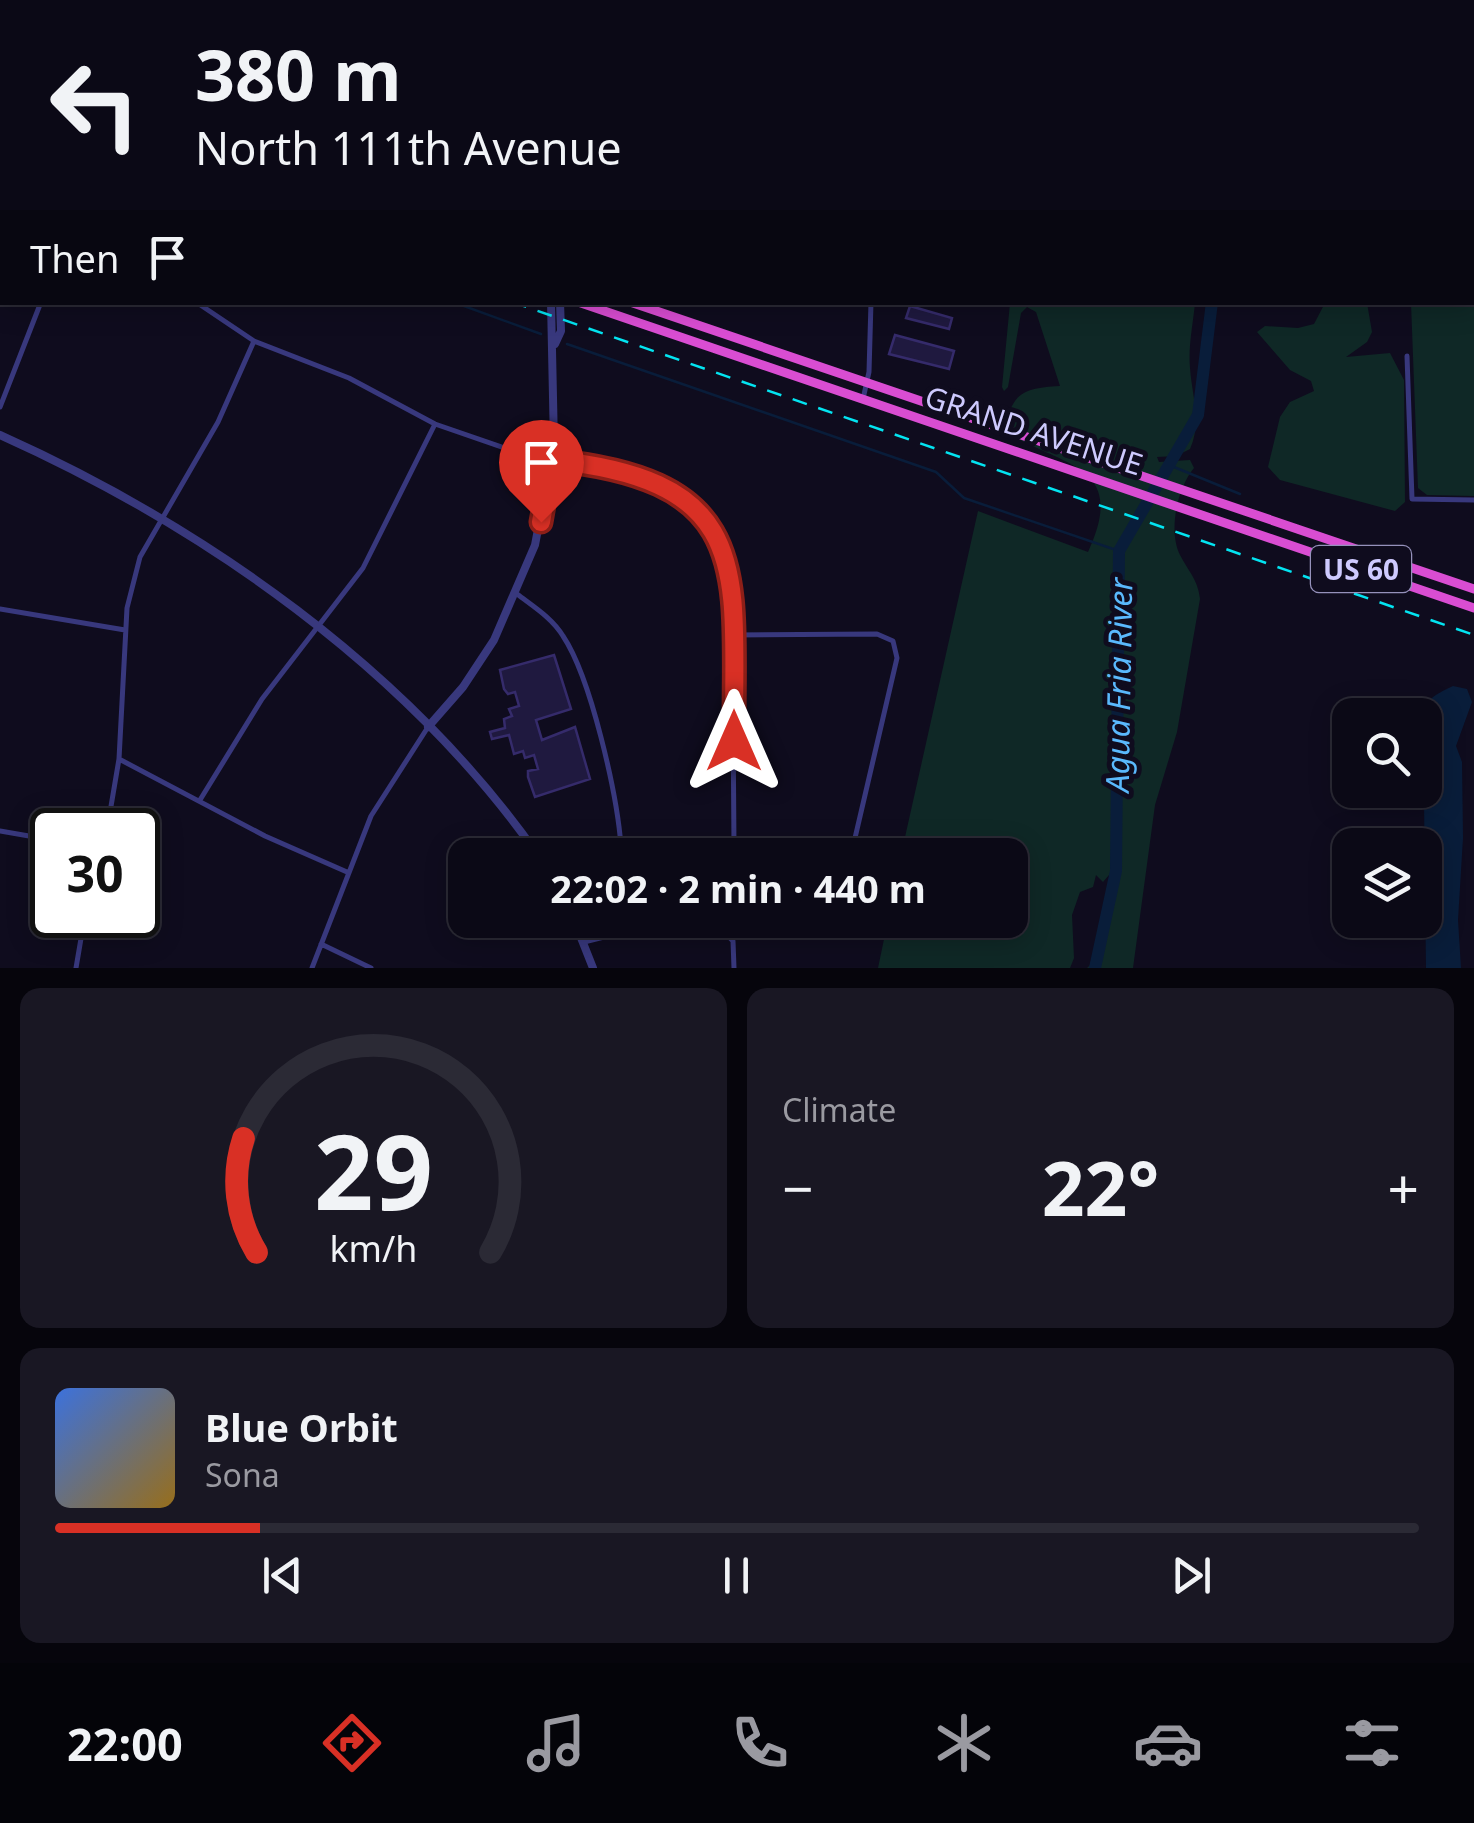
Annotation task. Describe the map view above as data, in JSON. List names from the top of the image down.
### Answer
{
  "streets": {
    "highway": ["GRAND AVENUE", "US 60"]
  },
  "water": ["Agua Fria River"],
  "page": {
    "turn": ["380 m", "North 111th Avenue"],
    "then": "Then",
    "limit": "30",
    "trip": "22:02 · 2 min · 440 m",
    "tile": "Climate",
    "heat": ["−", "22°", "+"],
    "song": ["Blue Orbit", "Sona"],
    "tabs": "22:00",
    "gauge": ["29", "km/h"]
  }
}
